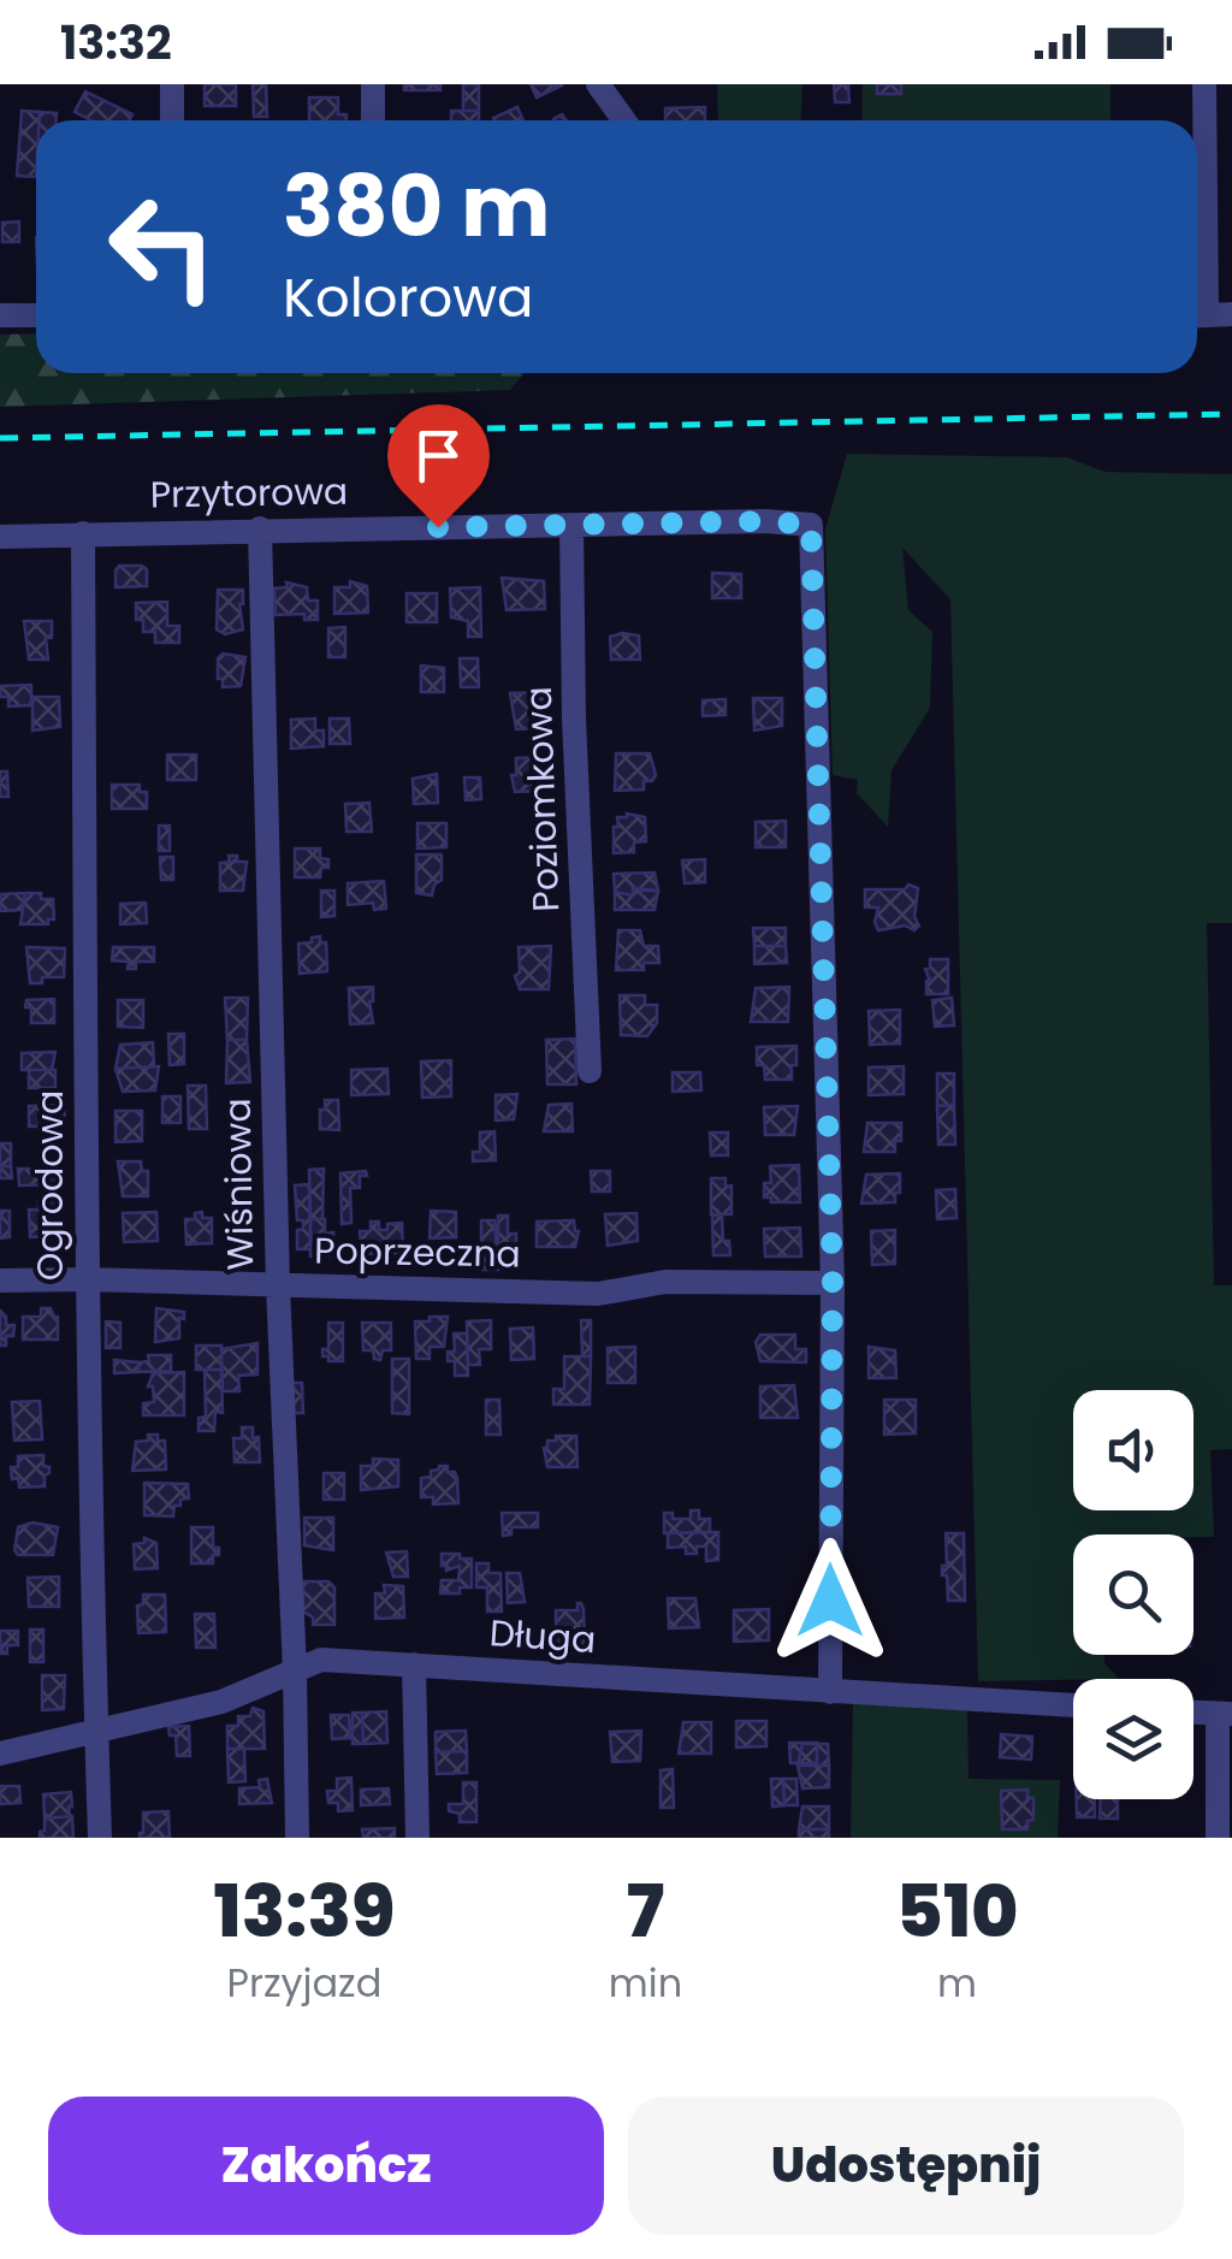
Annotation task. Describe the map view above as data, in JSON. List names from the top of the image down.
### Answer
{
  "streets": {
    "street": [
      "Przytorowa",
      "Poziomkowa",
      "Wiśniowa",
      "Ogrodowa",
      "Poprzeczna",
      "Długa"
    ]
  },
  "crossings": [
    ["Przytorowa", "Poziomkowa"],
    ["Przytorowa", "Wiśniowa"],
    ["Przytorowa", "Ogrodowa"],
    ["Przytorowa", "Poprzeczna"],
    ["Wiśniowa", "Poprzeczna"],
    ["Wiśniowa", "Długa"],
    ["Ogrodowa", "Poprzeczna"],
    ["Ogrodowa", "Długa"]
  ],
  "page": {
    "status": "13:32",
    "turn": ["380 m", "Kolorowa"],
    "eta": [
      "13:39",
      "Przyjazd",
      "7",
      "min",
      "510",
      "m"
    ],
    "buttons": ["Zakończ", "Udostępnij"]
  }
}
